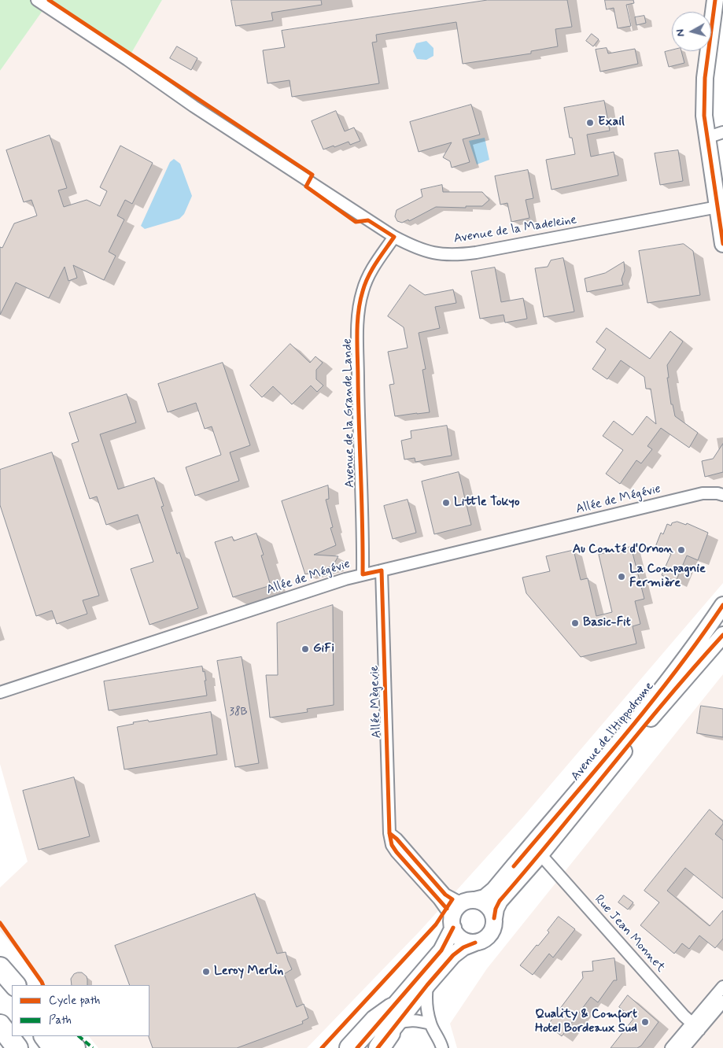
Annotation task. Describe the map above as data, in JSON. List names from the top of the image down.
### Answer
{
  "streets": {
    "main road": ["Avenue de l'Hippodrome"],
    "street": [
      "Avenue de la Madeleine",
      "Avenue de la Grande Lande",
      "Allée de Mégévie",
      "Allée Mègevie",
      "Rue Jean Monnet"
    ]
  },
  "crossings": [
    ["Avenue de la Madeleine", "Avenue de la Grande Lande"],
    ["Avenue de la Grande Lande", "Allée de Mégévie"],
    ["Allée de Mégévie", "Allée Mègevie"],
    ["Allée Mègevie", "Avenue de l'Hippodrome"],
    ["Avenue de l'Hippodrome", "Rue Jean Monnet"]
  ],
  "places": [
    "Exail",
    "Little Tokyo",
    "Au Comté d'Ornon",
    "La Compagnie Fermière",
    "Basic-Fit",
    "GiFi",
    "Leroy Merlin",
    "Quality & Comfort Hotel Bordeaux Sud"
  ],
  "house_numbers": ["38B"],
  "legend": ["Cycle path", "Path"],
  "north": "left"
}
